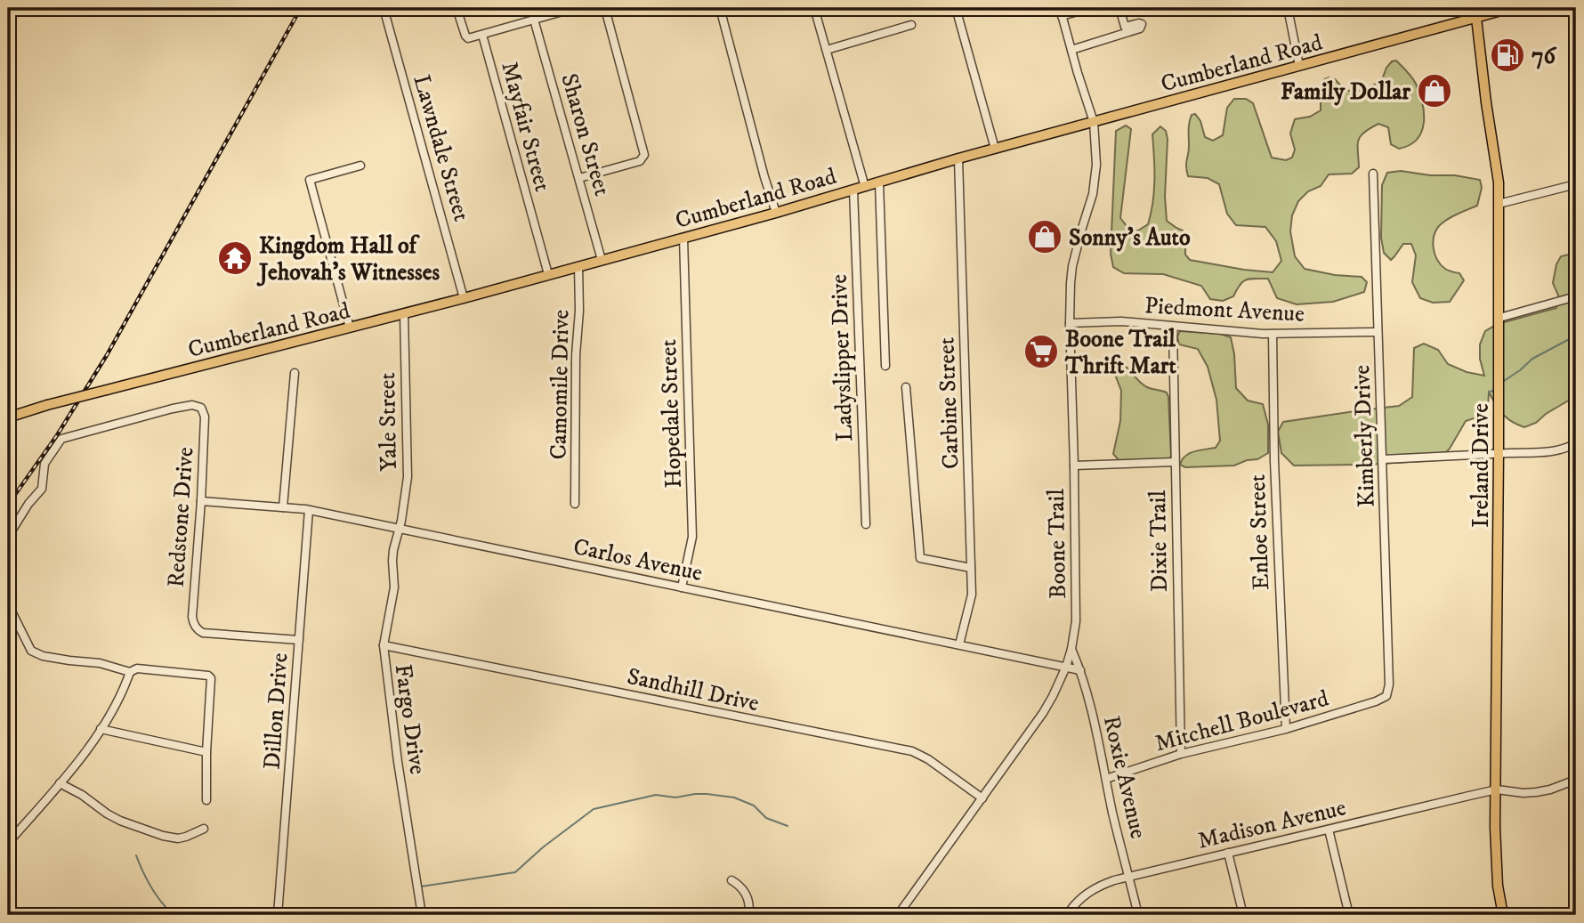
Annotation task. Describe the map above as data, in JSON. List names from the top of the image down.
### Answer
{
  "streets": {
    "main road": ["Cumberland Road", "Ireland Drive"],
    "street": [
      "Mayfair Street",
      "Sharon Street",
      "Lawndale Street",
      "Piedmont Avenue",
      "Ladyslipper Drive",
      "Camomile Drive",
      "Carbine Street",
      "Hopedale Street",
      "Yale Street",
      "Kimberly Drive",
      "Redstone Drive",
      "Enloe Street",
      "Dixie Trail",
      "Boone Trail",
      "Carlos Avenue",
      "Sandhill Drive",
      "Dillon Drive",
      "Fargo Drive",
      "Mitchell Boulevard",
      "Roxie Avenue",
      "Madison Avenue"
    ]
  },
  "crossings": [
    ["Cumberland Road", "Mayfair Street"],
    ["Cumberland Road", "Sharon Street"],
    ["Cumberland Road", "Lawndale Street"],
    ["Cumberland Road", "Ladyslipper Drive"],
    ["Cumberland Road", "Camomile Drive"],
    ["Cumberland Road", "Carbine Street"],
    ["Cumberland Road", "Hopedale Street"],
    ["Cumberland Road", "Yale Street"],
    ["Cumberland Road", "Ireland Drive"],
    ["Cumberland Road", "Boone Trail"],
    ["Piedmont Avenue", "Kimberly Drive"],
    ["Piedmont Avenue", "Enloe Street"],
    ["Piedmont Avenue", "Dixie Trail"],
    ["Piedmont Avenue", "Boone Trail"],
    ["Carbine Street", "Carlos Avenue"],
    ["Hopedale Street", "Carlos Avenue"],
    ["Yale Street", "Carlos Avenue"],
    ["Yale Street", "Fargo Drive"],
    ["Kimberly Drive", "Mitchell Boulevard"],
    ["Ireland Drive", "Madison Avenue"],
    ["Redstone Drive", "Carlos Avenue"],
    ["Redstone Drive", "Dillon Drive"],
    ["Enloe Street", "Mitchell Boulevard"],
    ["Dixie Trail", "Mitchell Boulevard"],
    ["Boone Trail", "Carlos Avenue"],
    ["Boone Trail", "Sandhill Drive"],
    ["Boone Trail", "Roxie Avenue"],
    ["Carlos Avenue", "Dillon Drive"],
    ["Carlos Avenue", "Fargo Drive"],
    ["Carlos Avenue", "Roxie Avenue"],
    ["Sandhill Drive", "Fargo Drive"],
    ["Mitchell Boulevard", "Roxie Avenue"],
    ["Roxie Avenue", "Madison Avenue"]
  ],
  "places": {
    "fuel station": ["76"],
    "shop": ["Family Dollar", "Sonny's Auto"],
    "temple": ["Kingdom Hall of Jehovah’s Witnesses"],
    "supermarket": ["Boone Trail Thrift Mart"]
  }
}
